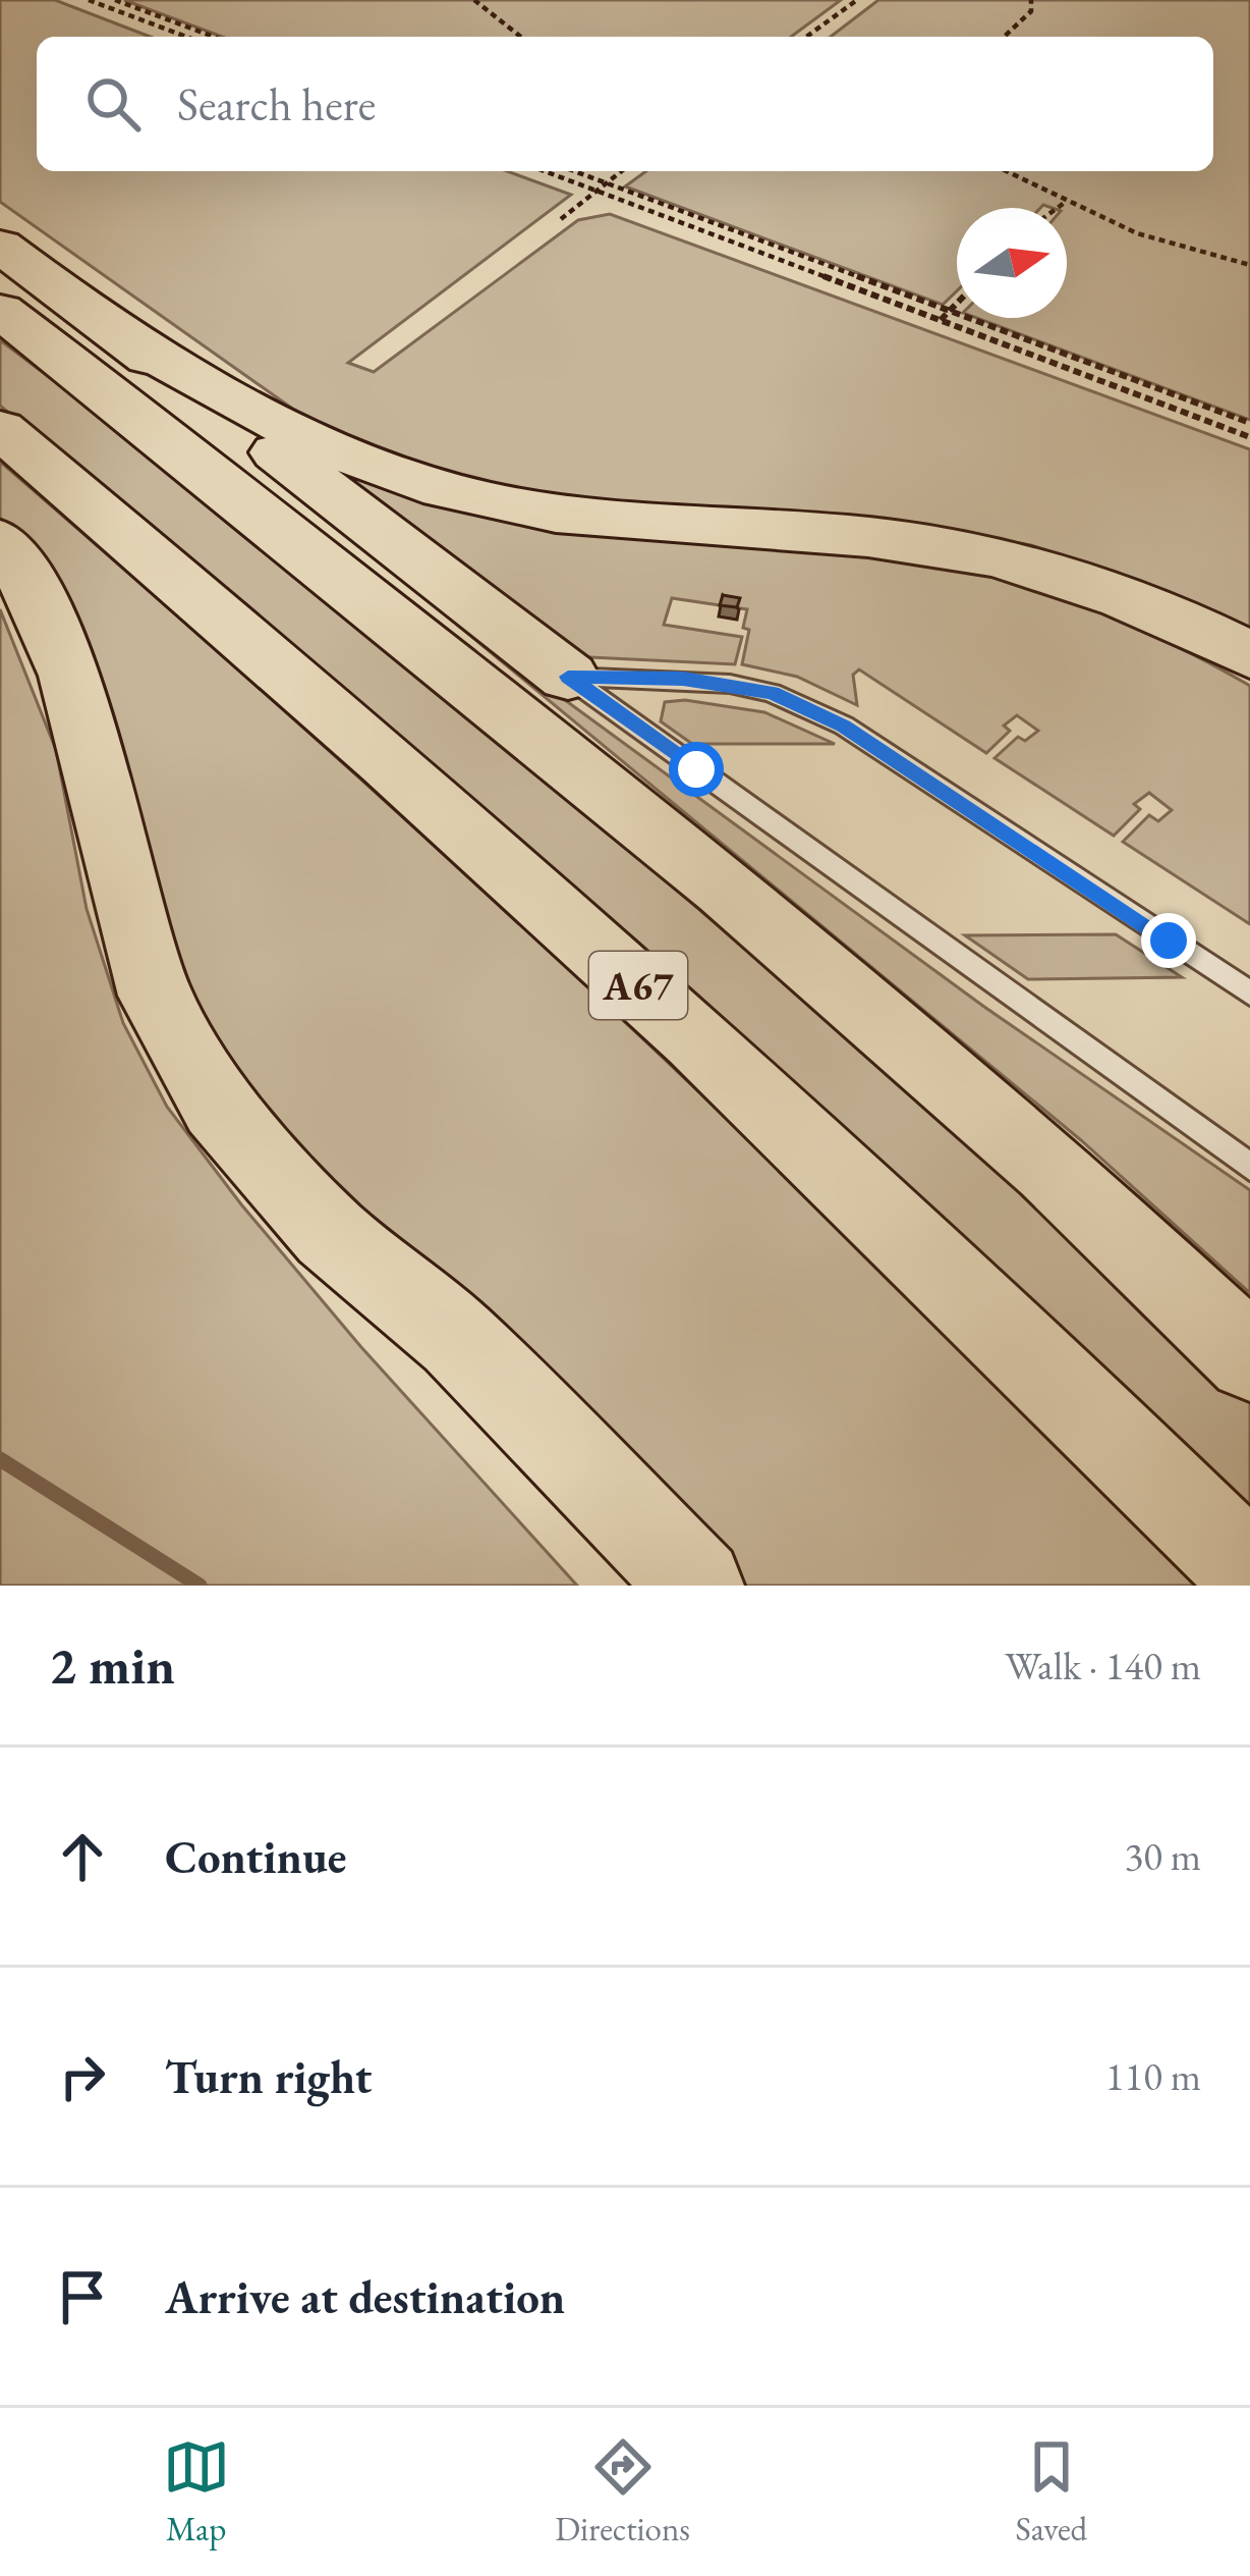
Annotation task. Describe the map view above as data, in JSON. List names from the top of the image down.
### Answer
{
  "streets": {
    "highway": ["A67"]
  },
  "north": "right",
  "page": {
    "search": "Search here",
    "heading": ["2 min", "Walk · 140 m"],
    "list": [
      ["Continue", "30 m"],
      ["Turn right", "110 m"],
      "Arrive at destination"
    ],
    "nav": ["Map", "Directions", "Saved"]
  }
}
